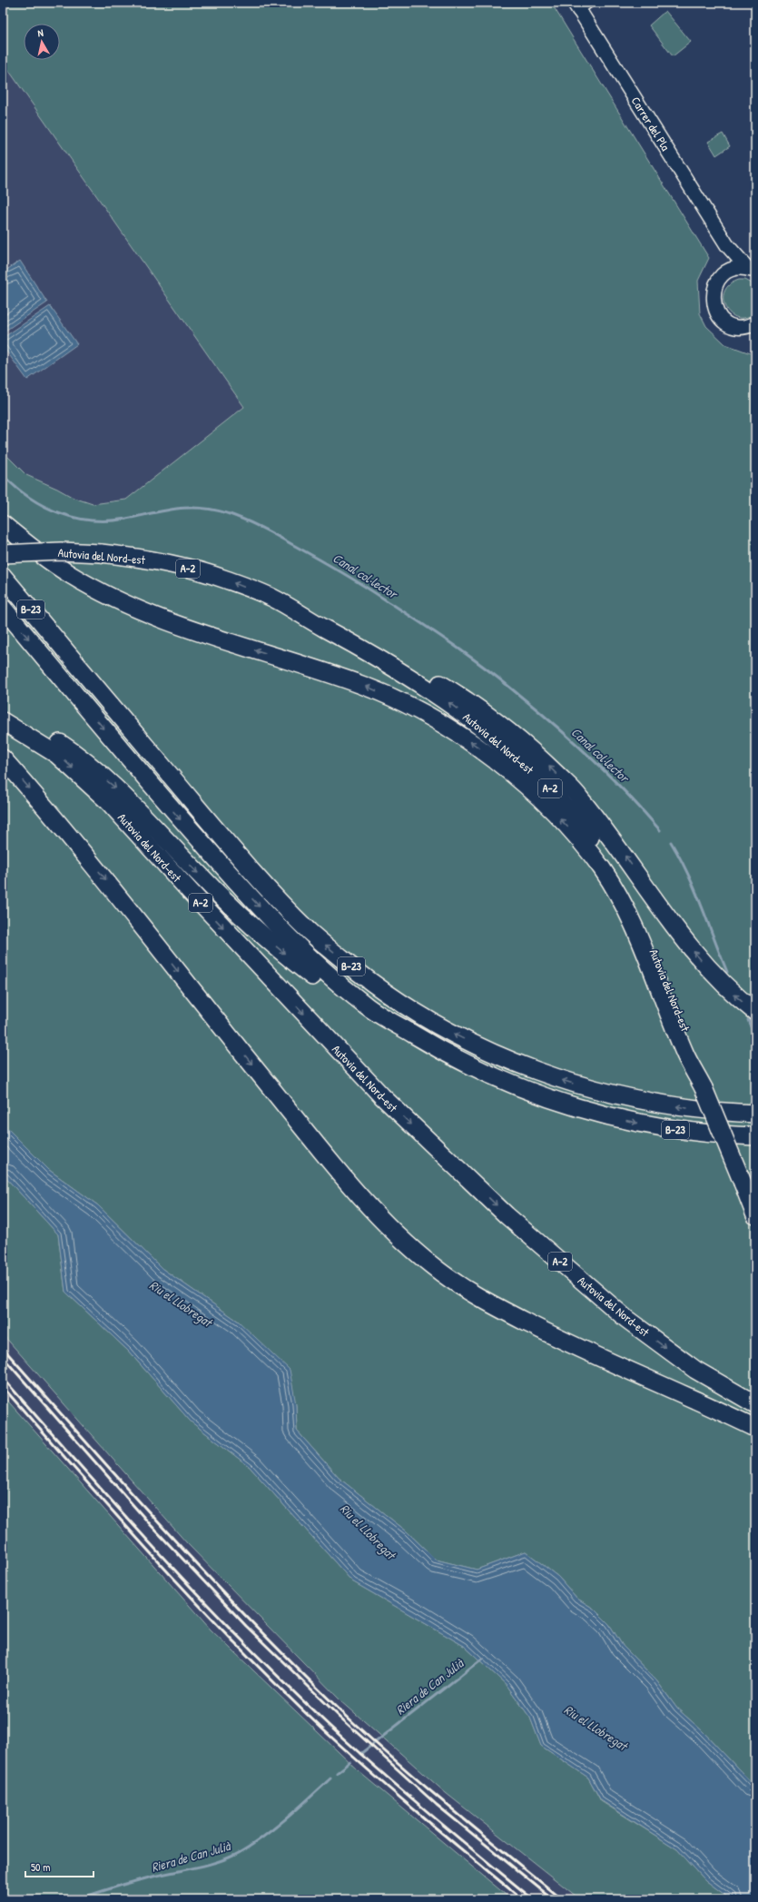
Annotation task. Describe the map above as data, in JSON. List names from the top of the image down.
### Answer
{
  "streets": {
    "highway": ["Autovia del Nord-est", "A-2", "B-23"],
    "main road": ["Carrer del Pla"]
  },
  "crossings": [
    ["Autovia del Nord-est", "A-2"]
  ],
  "water": ["Canal col·lector", "Riu el Llobregat", "Riera de Can Julià"],
  "scale_bar": "50 m",
  "north": "top"
}
